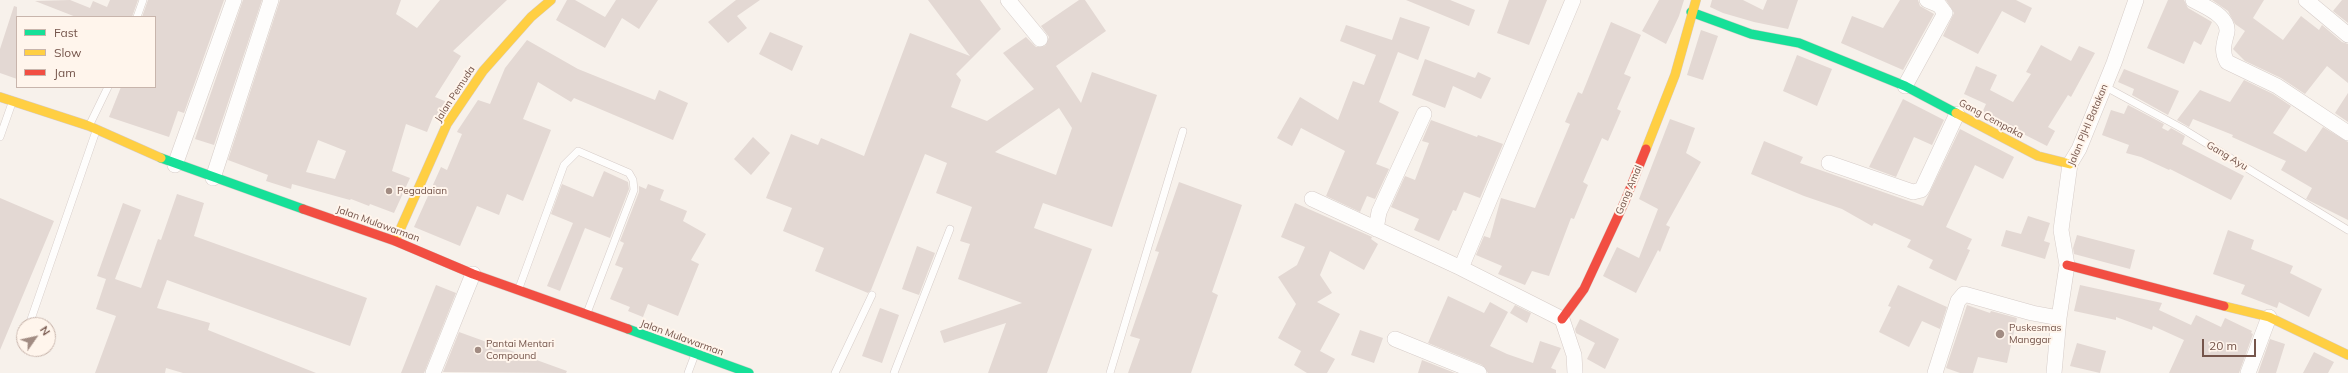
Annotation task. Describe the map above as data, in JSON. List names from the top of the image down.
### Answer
{
  "streets": {
    "main road": [
      "Jalan Pemuda",
      "Gang Cempaka",
      "Gang Amal",
      "Jalan Mulawarman"
    ],
    "street": ["Jalan PJHI Batakan"],
    "lane": ["Gang Ayu"]
  },
  "crossings": [
    ["Jalan Pemuda", "Jalan Mulawarman"],
    ["Gang Cempaka", "Jalan PJHI Batakan"],
    ["Gang Cempaka", "Gang Amal"],
    ["Jalan PJHI Batakan", "Gang Ayu"]
  ],
  "places": ["Pegadaian", "Puskesmas Manggar", "Pantai Mentari Compound"],
  "legend": ["Fast", "Slow", "Jam"],
  "scale_bar": "20 m",
  "north": "top right"
}
